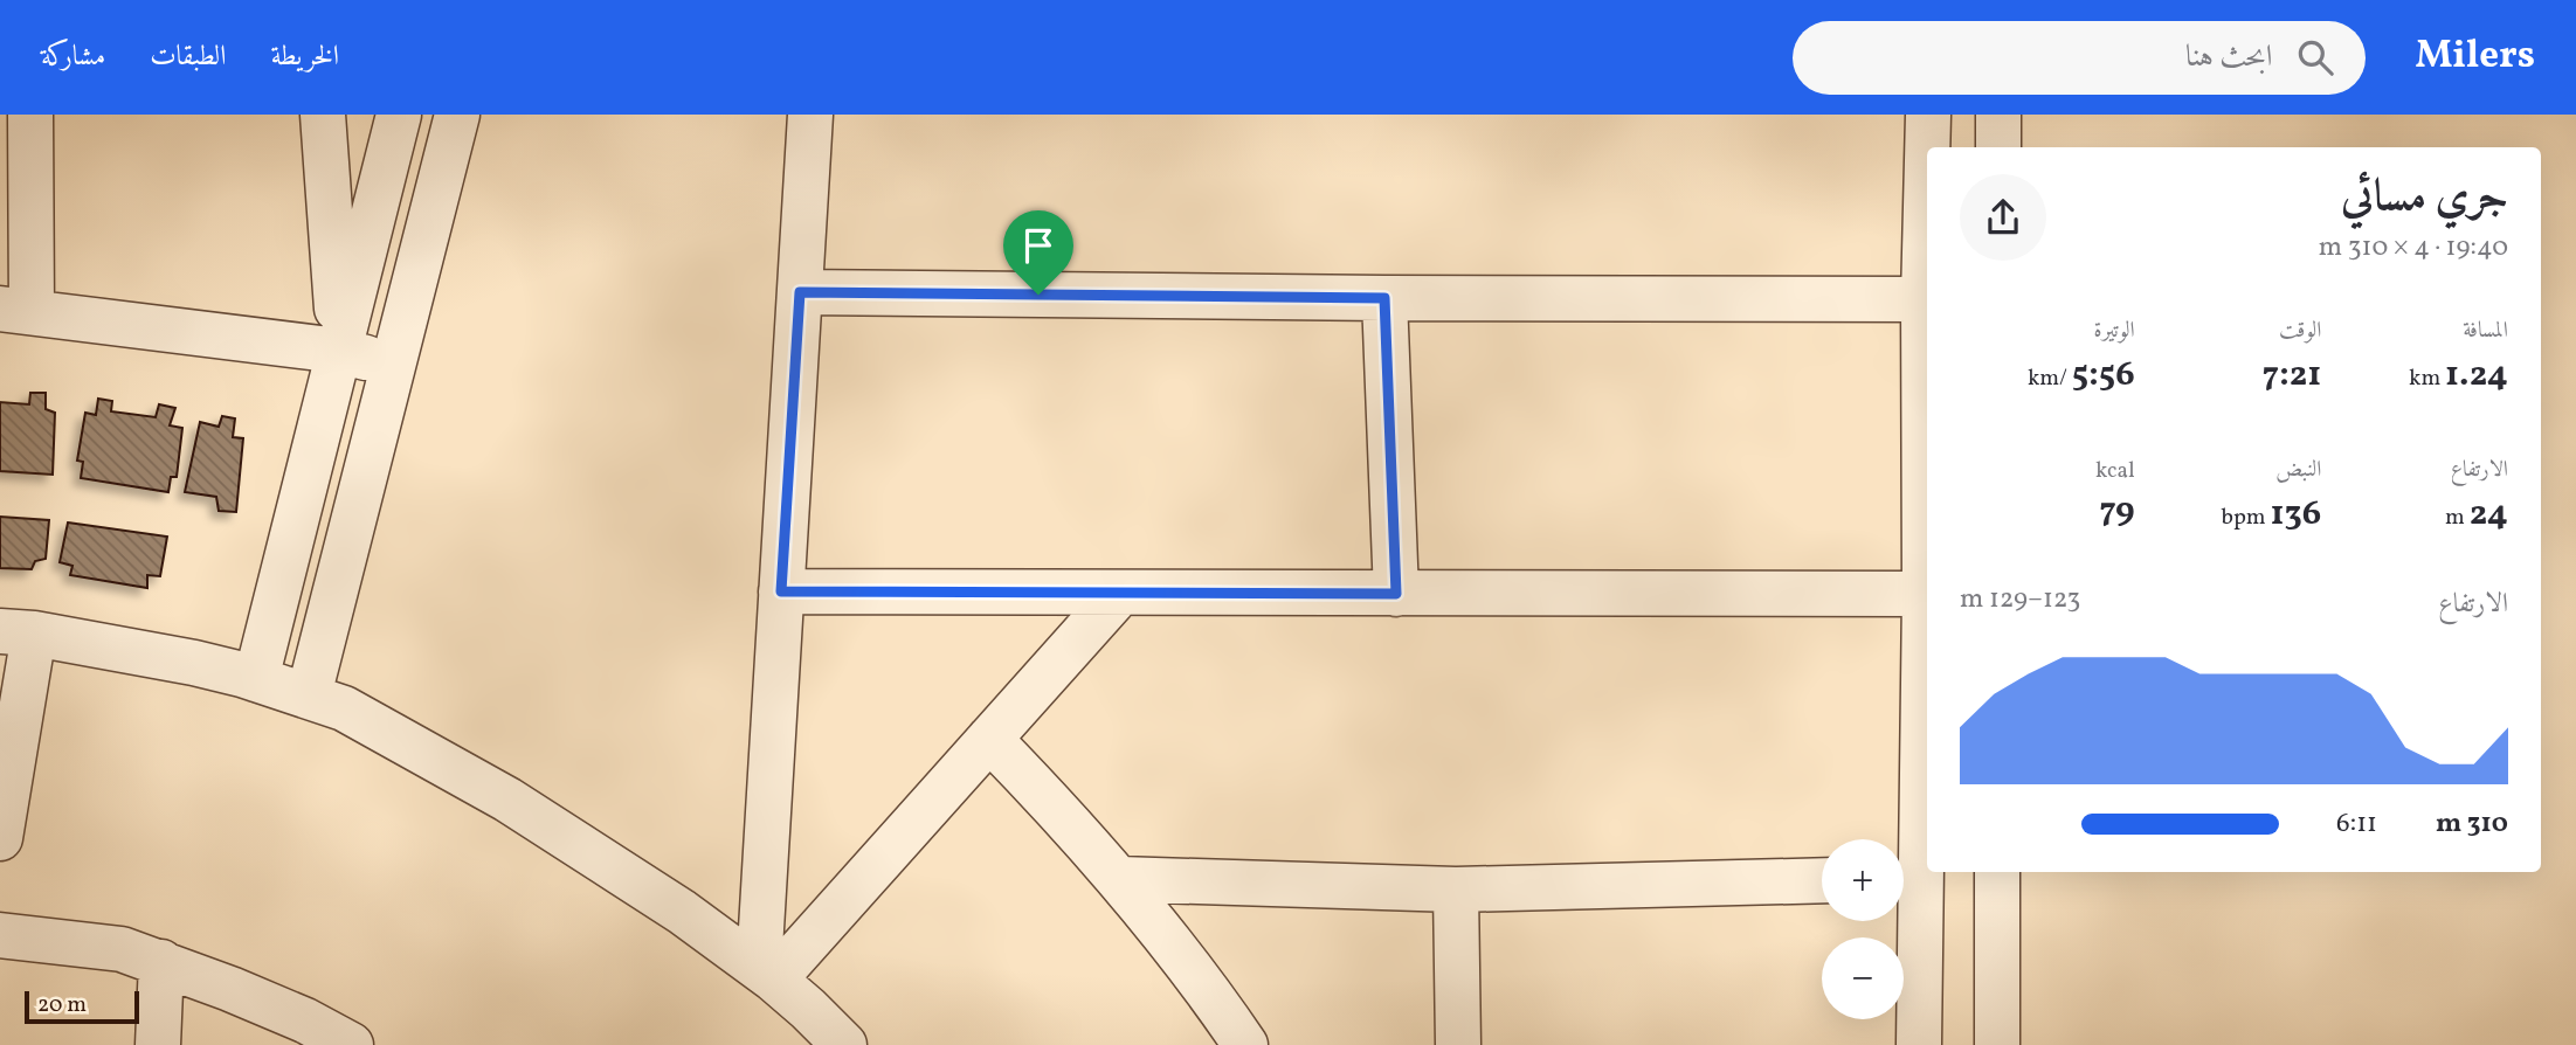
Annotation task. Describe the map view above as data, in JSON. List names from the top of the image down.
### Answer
{
  "scale_bar": "20 m",
  "page": {
    "header": "Milers",
    "search": "ابحث هنا",
    "nav": ["الخريطة", "الطبقات", "مشاركة"],
    "heading": ["جري مسائي", "19:40 · 4 × 310 m"],
    "stats": [
      ["المسافة", "1.24 km"],
      ["الوقت", "7:21"],
      ["الوتيرة", "5:56 /km"],
      ["الارتفاع", "24 m"],
      ["النبض", "136 bpm"],
      ["kcal", "79"]
    ],
    "chart": ["الارتفاع", "123–129 m"],
    "list": [
      {
        "name": "310 m",
        "note": "6:11"
      }
    ],
    "map_buttons": ["+", "−"],
    "scale": "20 m"
  }
}
